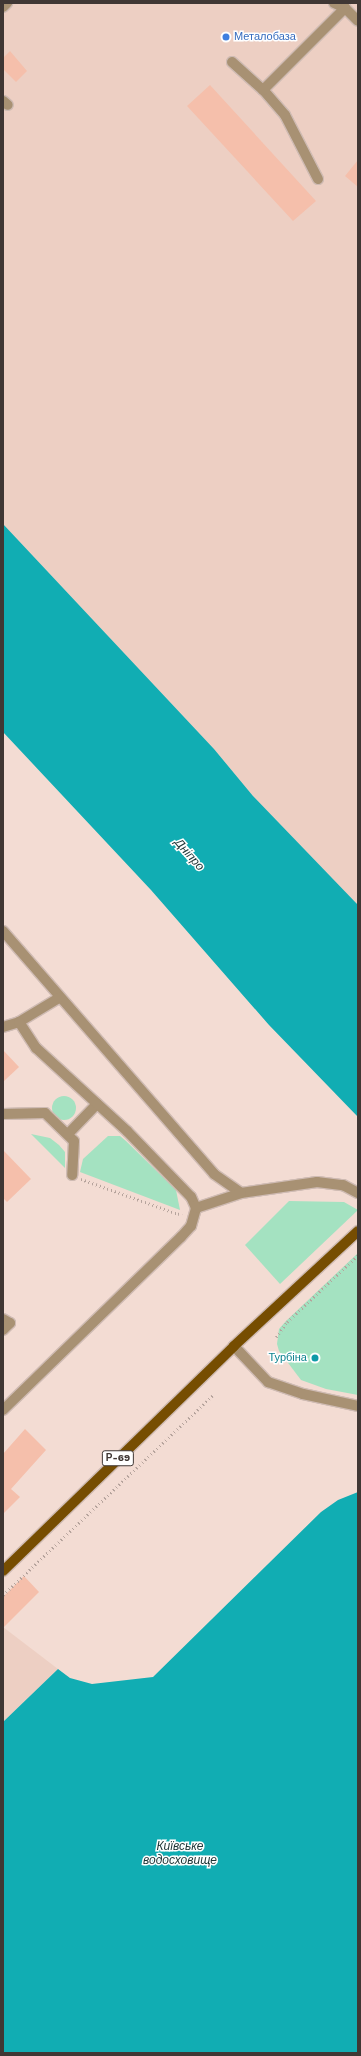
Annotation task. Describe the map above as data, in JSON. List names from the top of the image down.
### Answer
{
  "streets": {
    "main road": ["Р-69"]
  },
  "water": ["Дніпро", "Київське водосховище"],
  "places": ["Металобаза", "Турбіна"]
}
